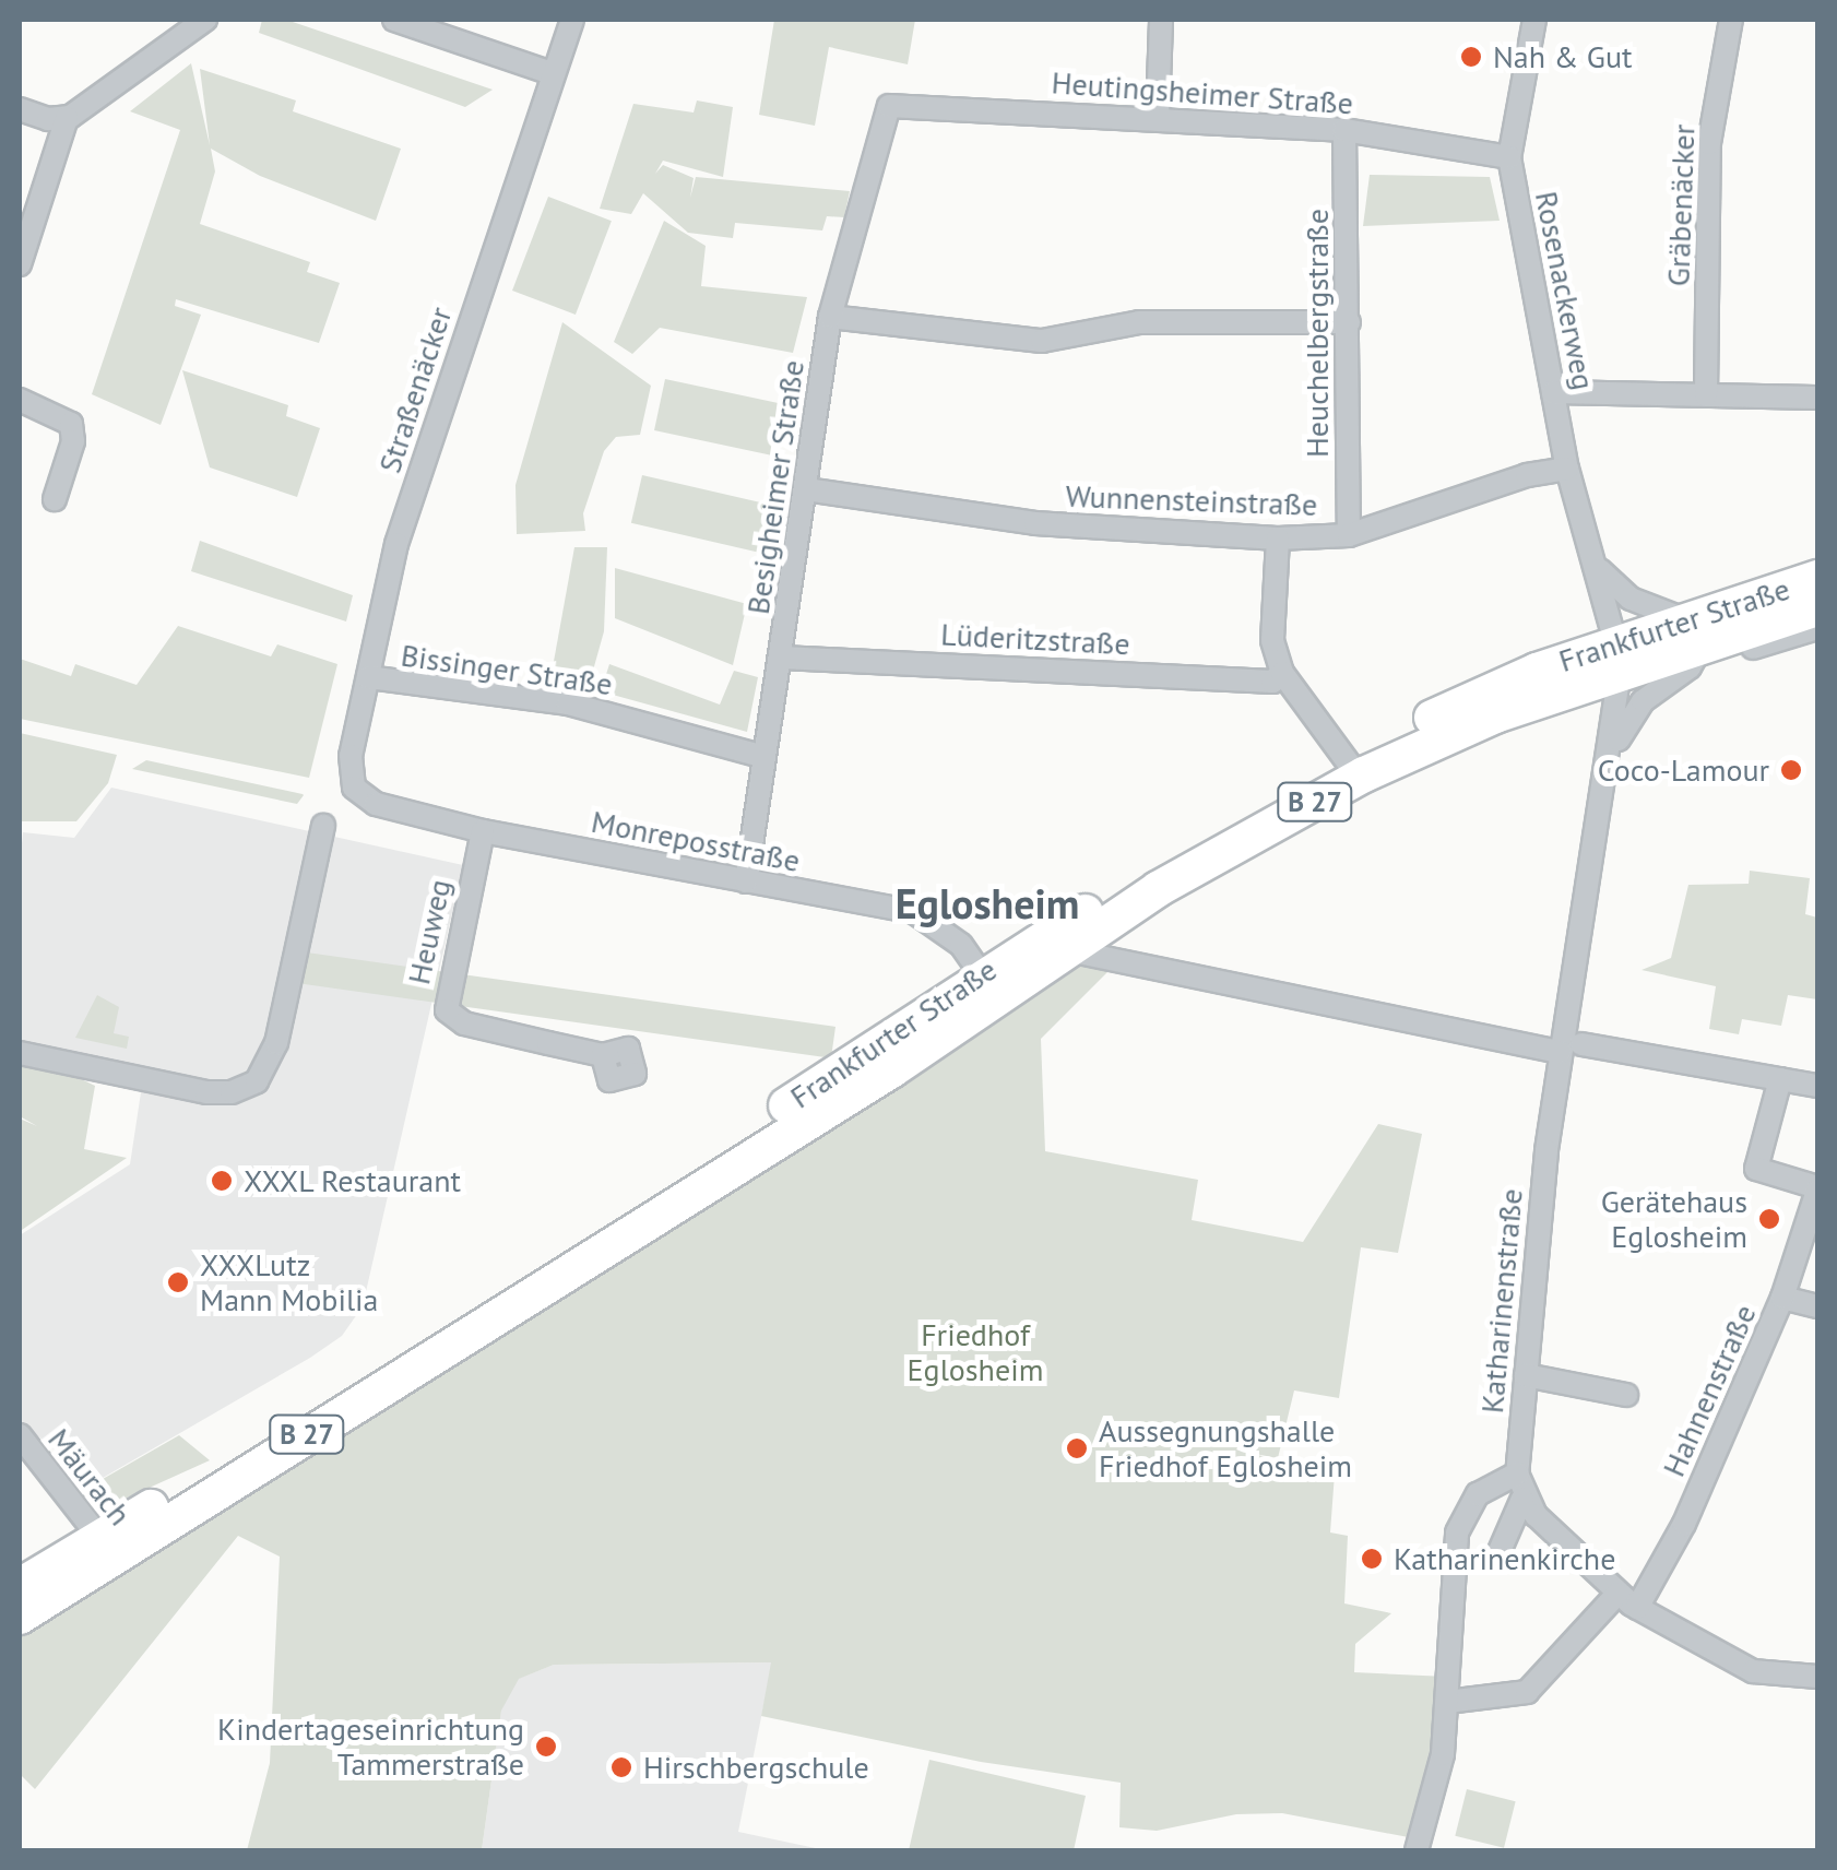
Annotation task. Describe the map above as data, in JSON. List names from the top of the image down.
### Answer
{
  "streets": {
    "main road": ["Frankfurter Straße", "B 27"],
    "street": [
      "Heutingsheimer Straße",
      "Gräbenäcker",
      "Rosenackerweg",
      "Heuchelbergstraße",
      "Straßenäcker",
      "Besigheimer Straße",
      "Wunnensteinstraße",
      "Lüderitzstraße",
      "Bissinger Straße",
      "Monreposstraße",
      "Heuweg",
      "Katharinenstraße",
      "Hahnenstraße",
      "Mäurach"
    ]
  },
  "crossings": [
    ["Heutingsheimer Straße", "Rosenackerweg"],
    ["Heutingsheimer Straße", "Heuchelbergstraße"],
    ["Heutingsheimer Straße", "Besigheimer Straße"],
    ["Rosenackerweg", "Wunnensteinstraße"],
    ["Rosenackerweg", "Frankfurter Straße"],
    ["Rosenackerweg", "Katharinenstraße"],
    ["Heuchelbergstraße", "Wunnensteinstraße"],
    ["Straßenäcker", "Bissinger Straße"],
    ["Straßenäcker", "Monreposstraße"],
    ["Besigheimer Straße", "Wunnensteinstraße"],
    ["Besigheimer Straße", "Lüderitzstraße"],
    ["Besigheimer Straße", "Bissinger Straße"],
    ["Besigheimer Straße", "Monreposstraße"],
    ["Frankfurter Straße", "Monreposstraße"],
    ["Frankfurter Straße", "Katharinenstraße"],
    ["Frankfurter Straße", "Mäurach"],
    ["Monreposstraße", "Heuweg"]
  ],
  "districts": ["Eglosheim"],
  "parks": ["Friedhof Eglosheim"],
  "places": [
    "Nah & Gut",
    "Coco-Lamour",
    "XXXL Restaurant",
    "Gerätehaus Eglosheim",
    "XXXLutz Mann Mobilia",
    "Aussegnungshalle Friedhof Eglosheim",
    "Katharinenkirche",
    "Kindertageseinrichtung Tammerstraße",
    "Hirschbergschule"
  ]
}
